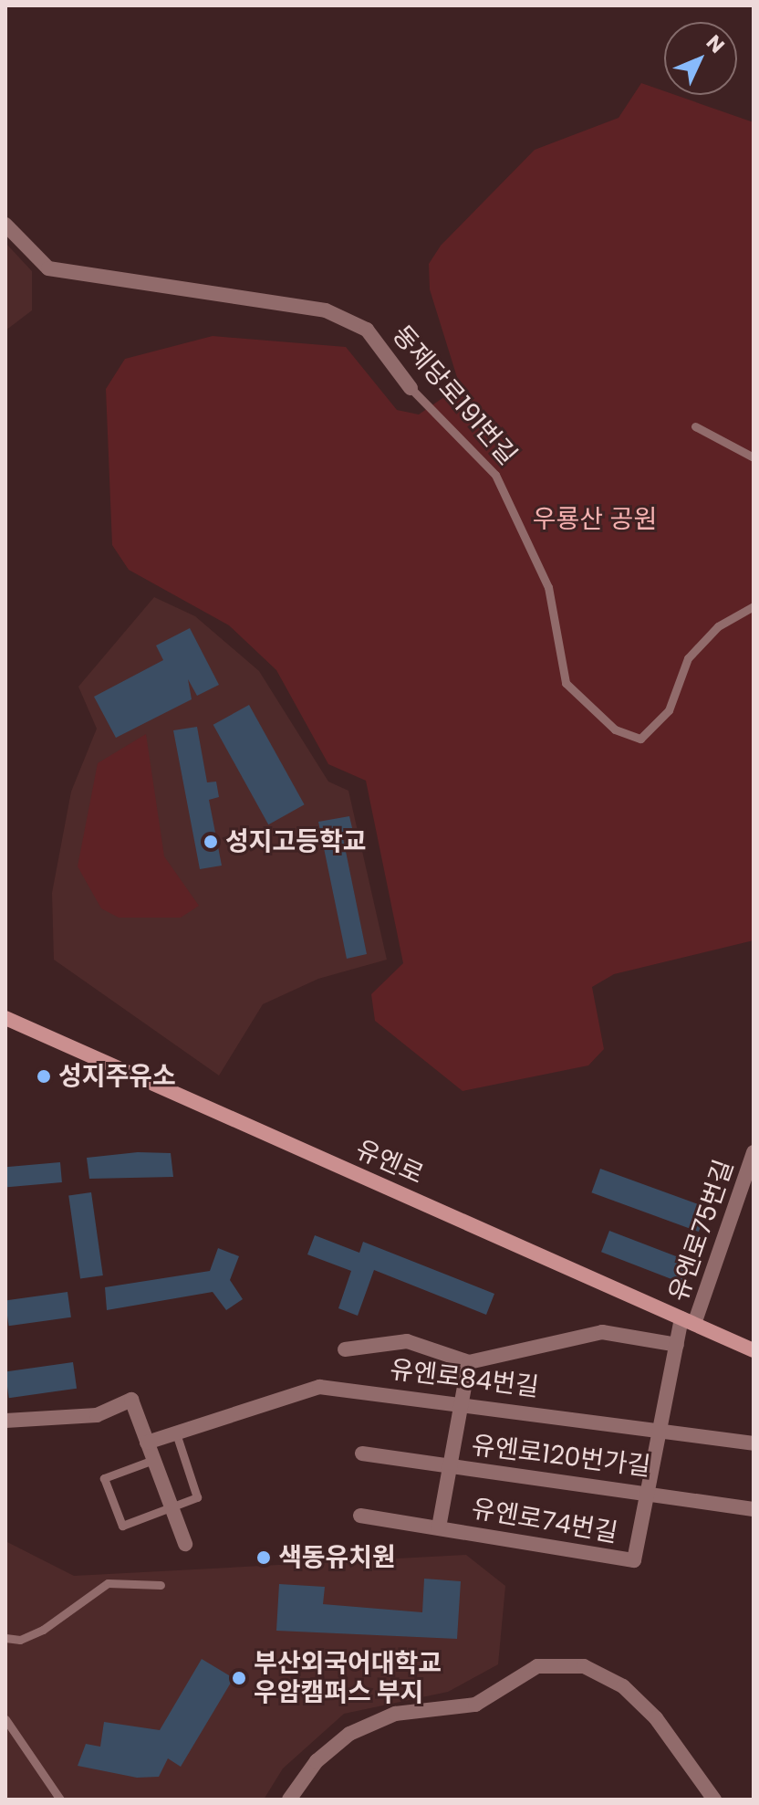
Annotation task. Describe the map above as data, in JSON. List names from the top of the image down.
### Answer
{
  "streets": {
    "main road": ["유엔로"],
    "street": [
      "동제당로191번길",
      "유엔로75번길",
      "유엔로84번길",
      "유엔로120번가길",
      "유엔로74번길"
    ]
  },
  "crossings": [
    ["유엔로", "유엔로75번길"],
    ["유엔로", "유엔로74번길"],
    ["유엔로75번길", "유엔로74번길"],
    ["유엔로84번길", "유엔로74번길"],
    ["유엔로120번가길", "유엔로74번길"]
  ],
  "parks": ["우룡산 공원"],
  "places": [
    "성지고등학교",
    "성지주유소",
    "색동유치원",
    "부산외국어대학교 우암캠퍼스 부지"
  ],
  "north": "top right"
}
